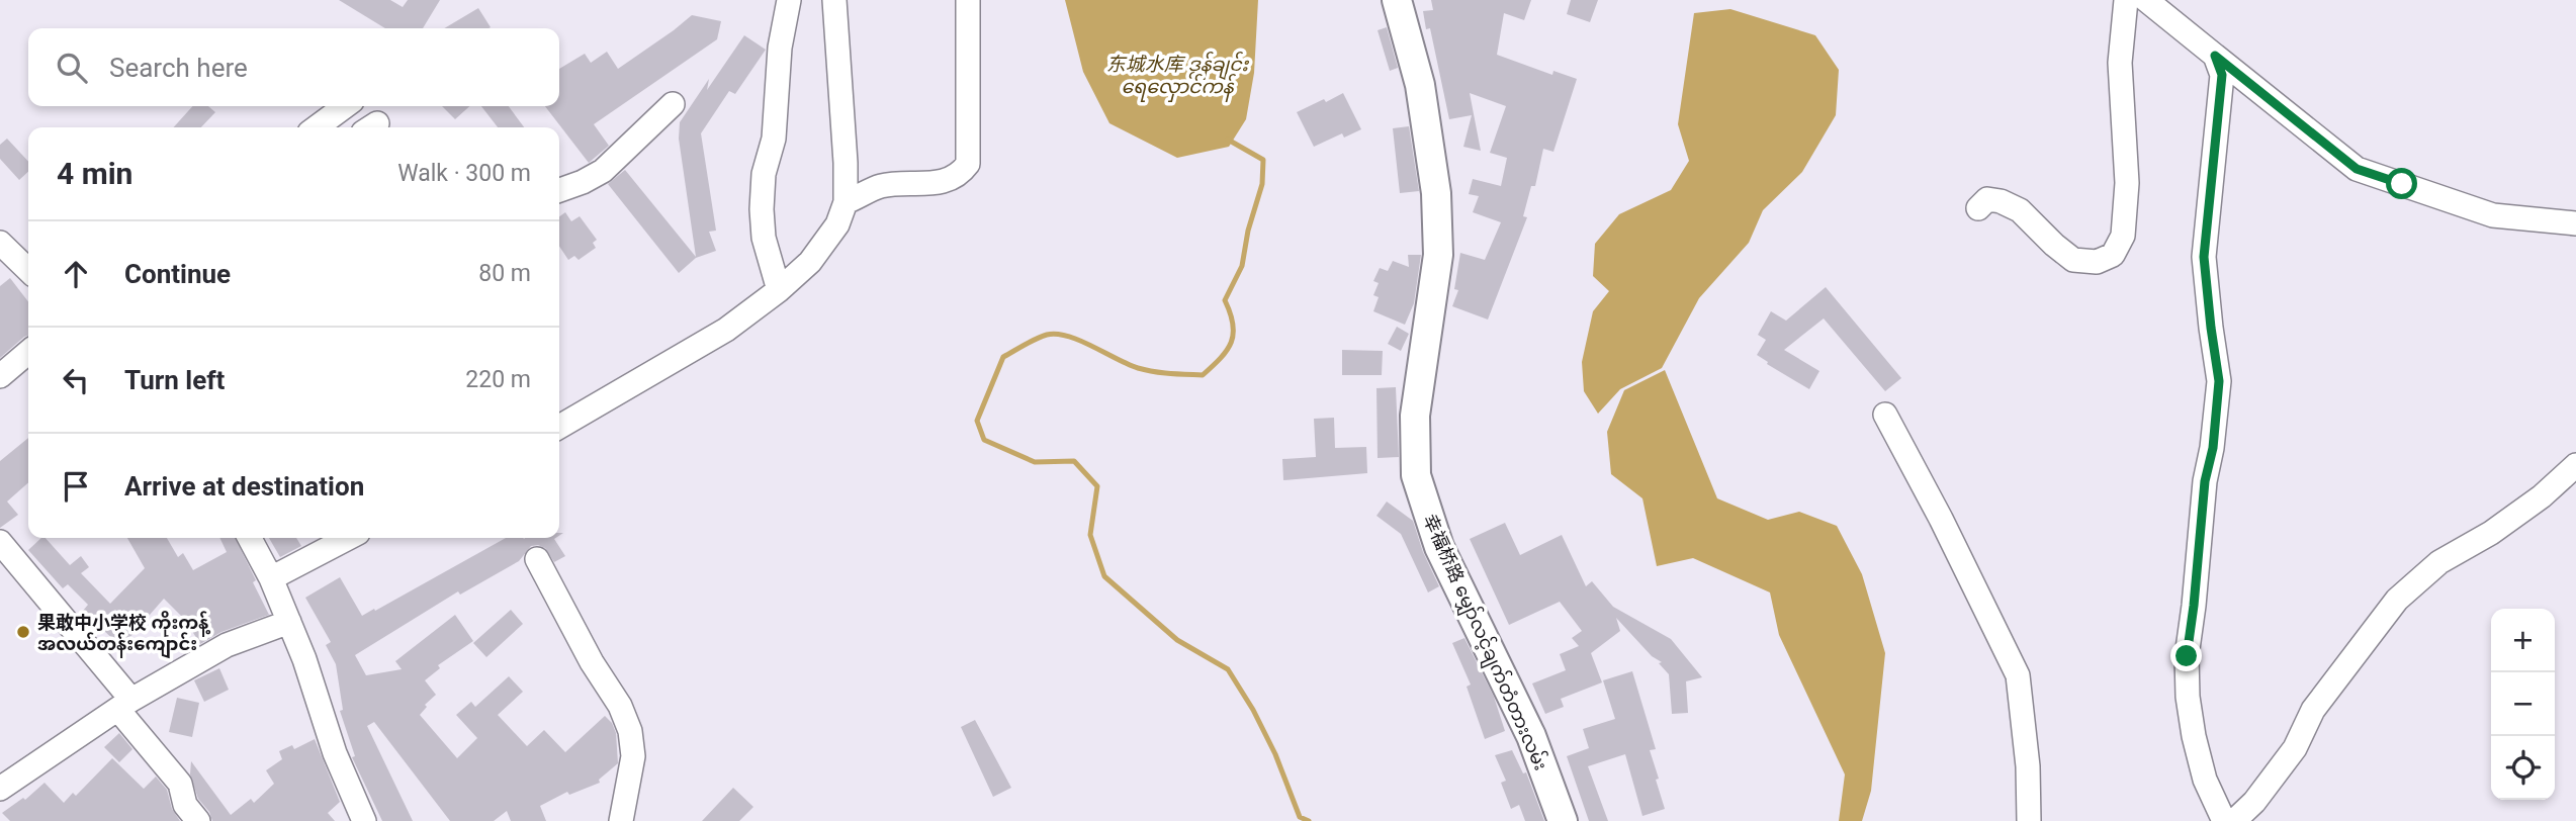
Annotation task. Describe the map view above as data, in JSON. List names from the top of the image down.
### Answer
{
  "streets": {
    "main road": ["幸福桥路 မျှော်လင့်ချက်တံတားလမ်း"]
  },
  "water": ["东城水库 ဒွန်ချင်း ရေလှောင်ကန်"],
  "places": ["果敢中小学校 ကိုးကန့် အလယ်တန်းကျောင်း"],
  "page": {
    "search": "Search here",
    "heading": ["4 min", "Walk · 300 m"],
    "list": [
      ["Continue", "80 m"],
      ["Turn left", "220 m"],
      "Arrive at destination"
    ],
    "map_buttons": ["+", "−"]
  }
}
